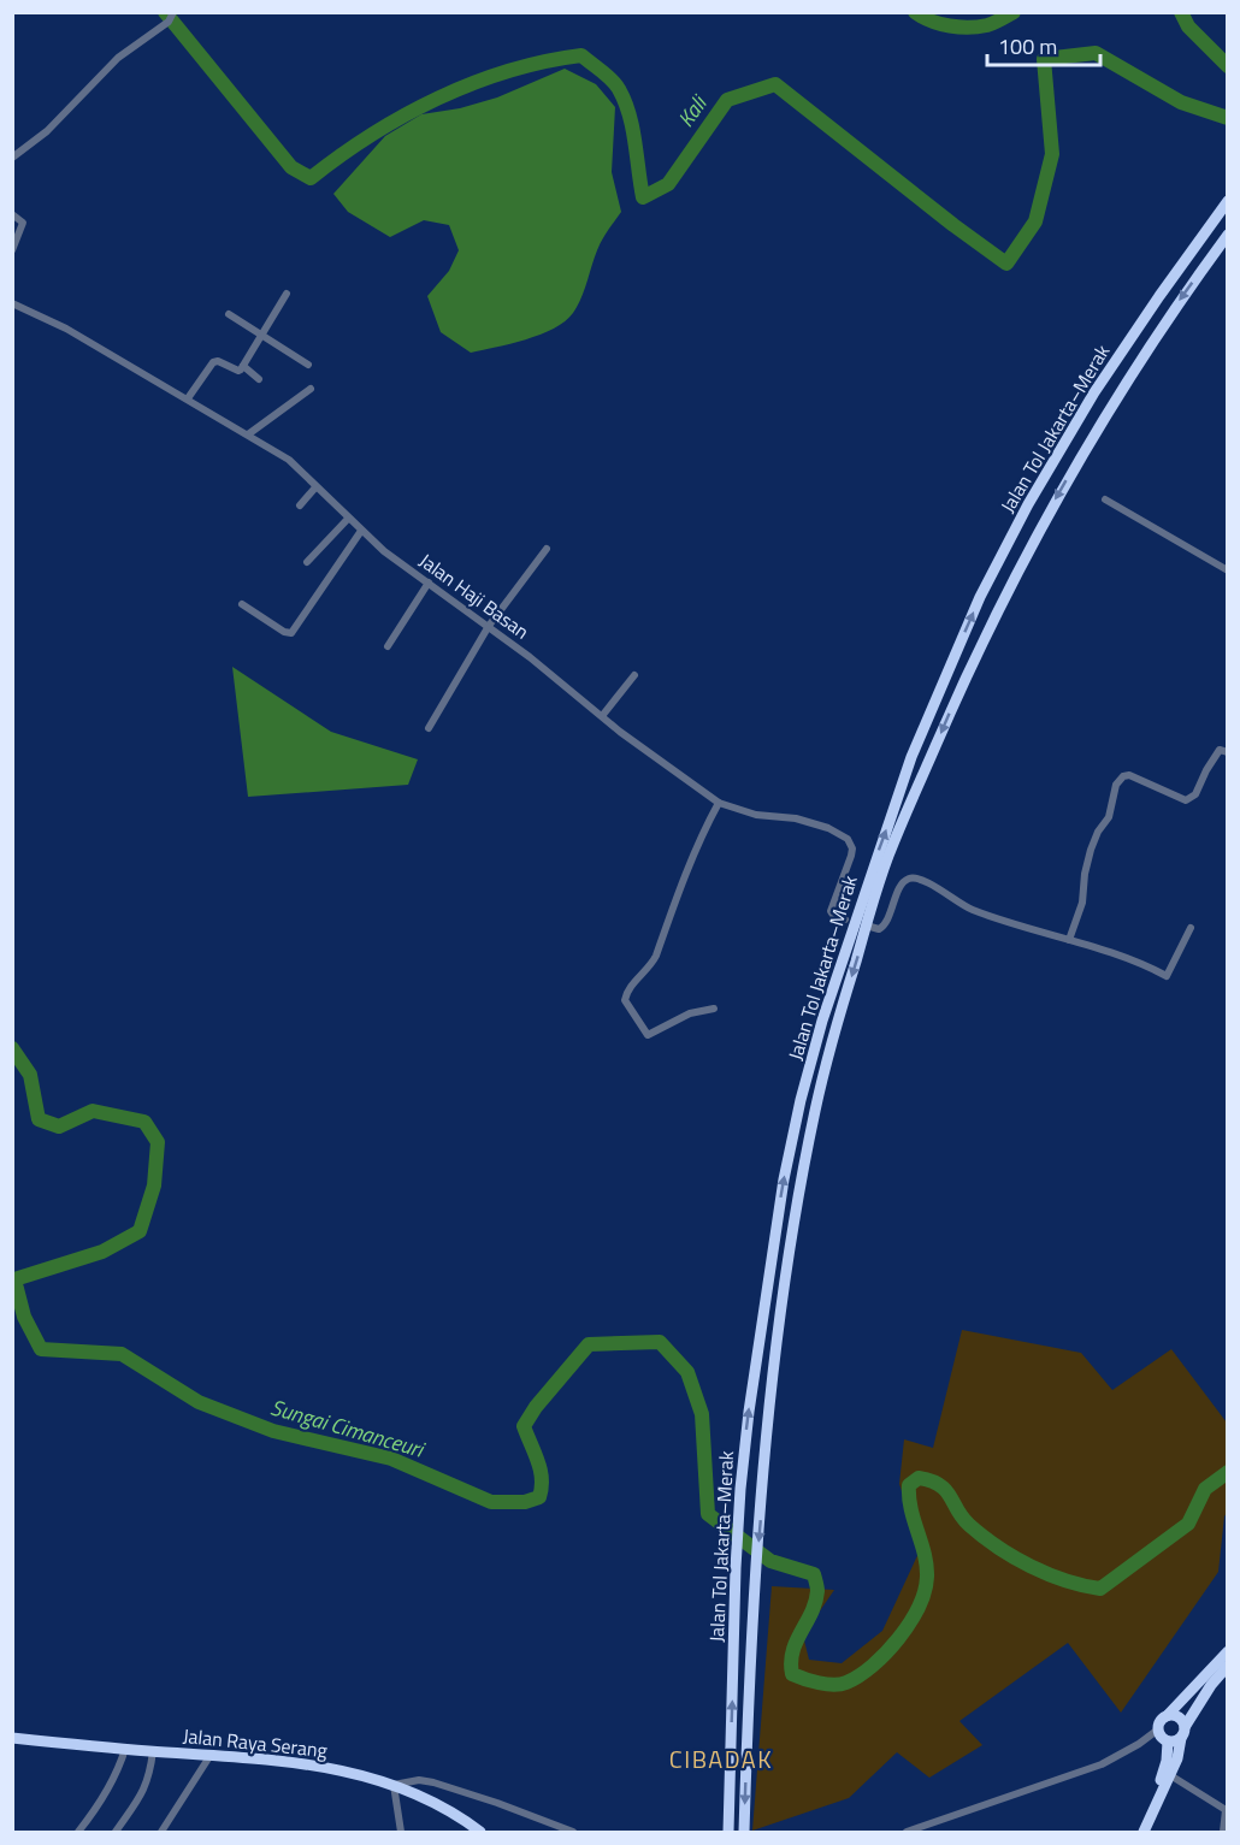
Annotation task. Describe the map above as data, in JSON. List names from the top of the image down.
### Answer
{
  "streets": {
    "highway": ["Jalan Tol Jakarta–Merak", "Jalan Raya Serang"],
    "street": ["Jalan Haji Basan"]
  },
  "districts": ["CIBADAK"],
  "water": ["Kali", "Sungai Cimanceuri"],
  "scale_bar": "100 m"
}
